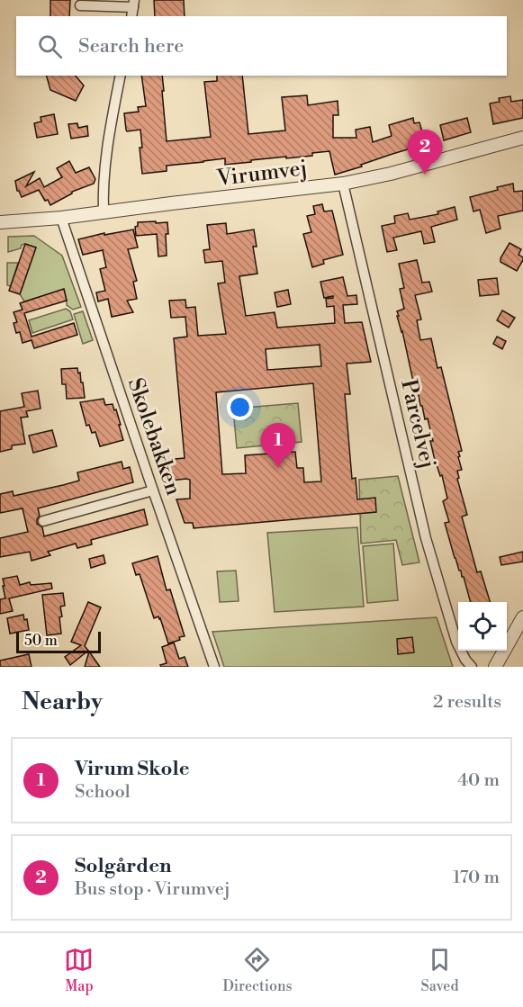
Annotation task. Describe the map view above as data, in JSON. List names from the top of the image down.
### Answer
{
  "streets": {
    "street": ["Virumvej", "Parcelvej", "Skolebakken"]
  },
  "crossings": [
    ["Virumvej", "Parcelvej"],
    ["Virumvej", "Skolebakken"]
  ],
  "scale_bar": "50 m",
  "page": {
    "search": "Search here",
    "pins": ["2", "1"],
    "scale": "50 m",
    "heading": ["Nearby", "2 results"],
    "list": [
      {
        "mark": "1",
        "name": "Virum Skole",
        "note": "School",
        "value": "40 m"
      },
      {
        "mark": "2",
        "name": "Solgården",
        "note": "Bus stop · Virumvej",
        "value": "170 m"
      }
    ],
    "nav": ["Map", "Directions", "Saved"]
  }
}
